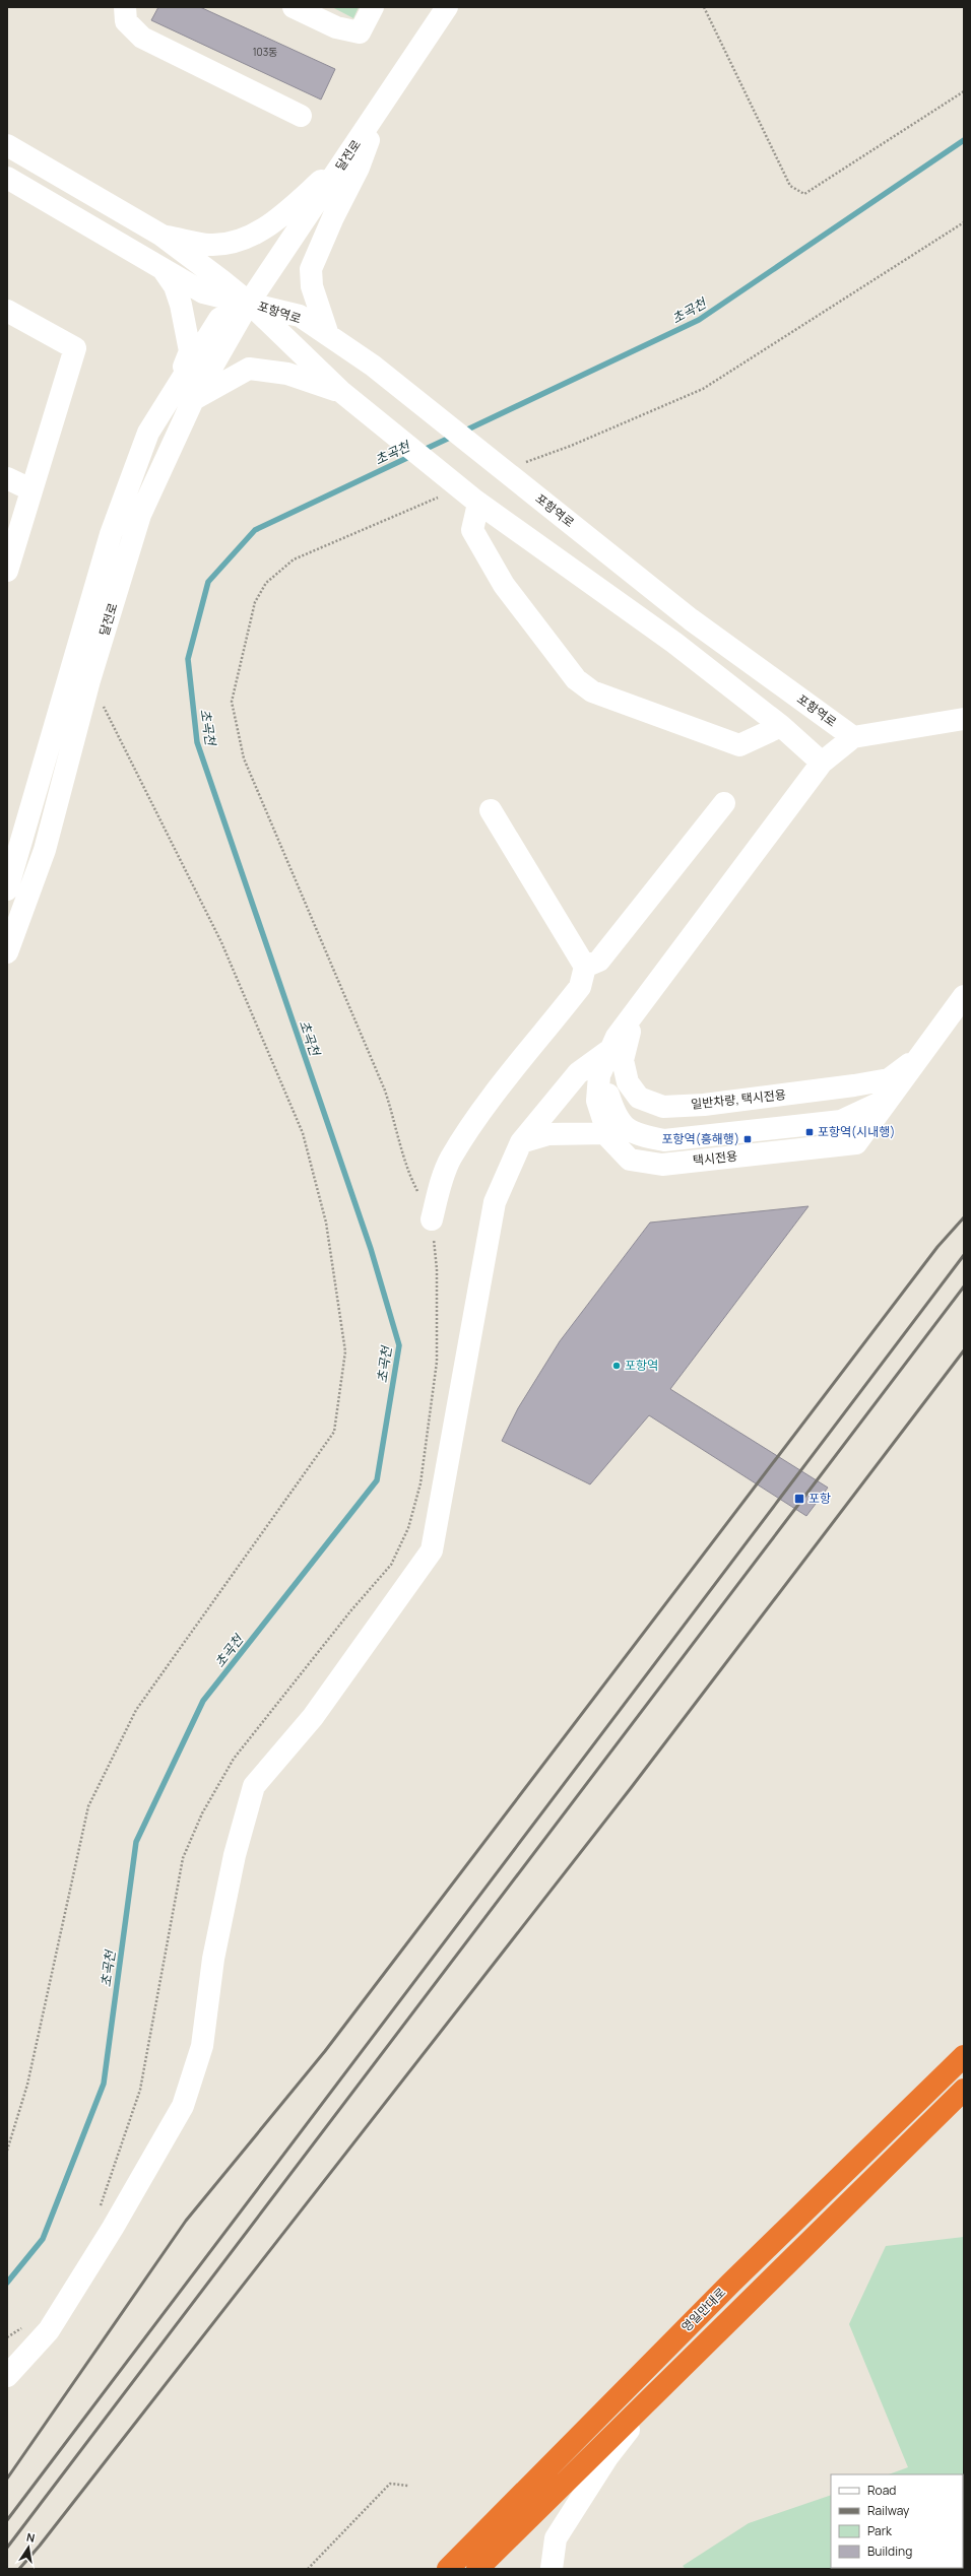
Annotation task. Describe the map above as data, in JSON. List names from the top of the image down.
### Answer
{
  "streets": {
    "highway": ["영일만대로"],
    "street": [
      "달전로",
      "포항역로",
      "일반차량, 택시전용",
      "택시전용"
    ]
  },
  "crossings": [
    ["달전로", "포항역로"],
    ["일반차량, 택시전용", "택시전용"]
  ],
  "water": ["초곡천"],
  "places": {
    "transit": ["포항역(시내행)", "포항역(흥해행)", "포항"],
    "other": ["포항역"]
  },
  "house_numbers": ["103동"],
  "legend": [
    "Road",
    "Railway",
    "Park",
    "Building"
  ],
  "north": "top"
}
